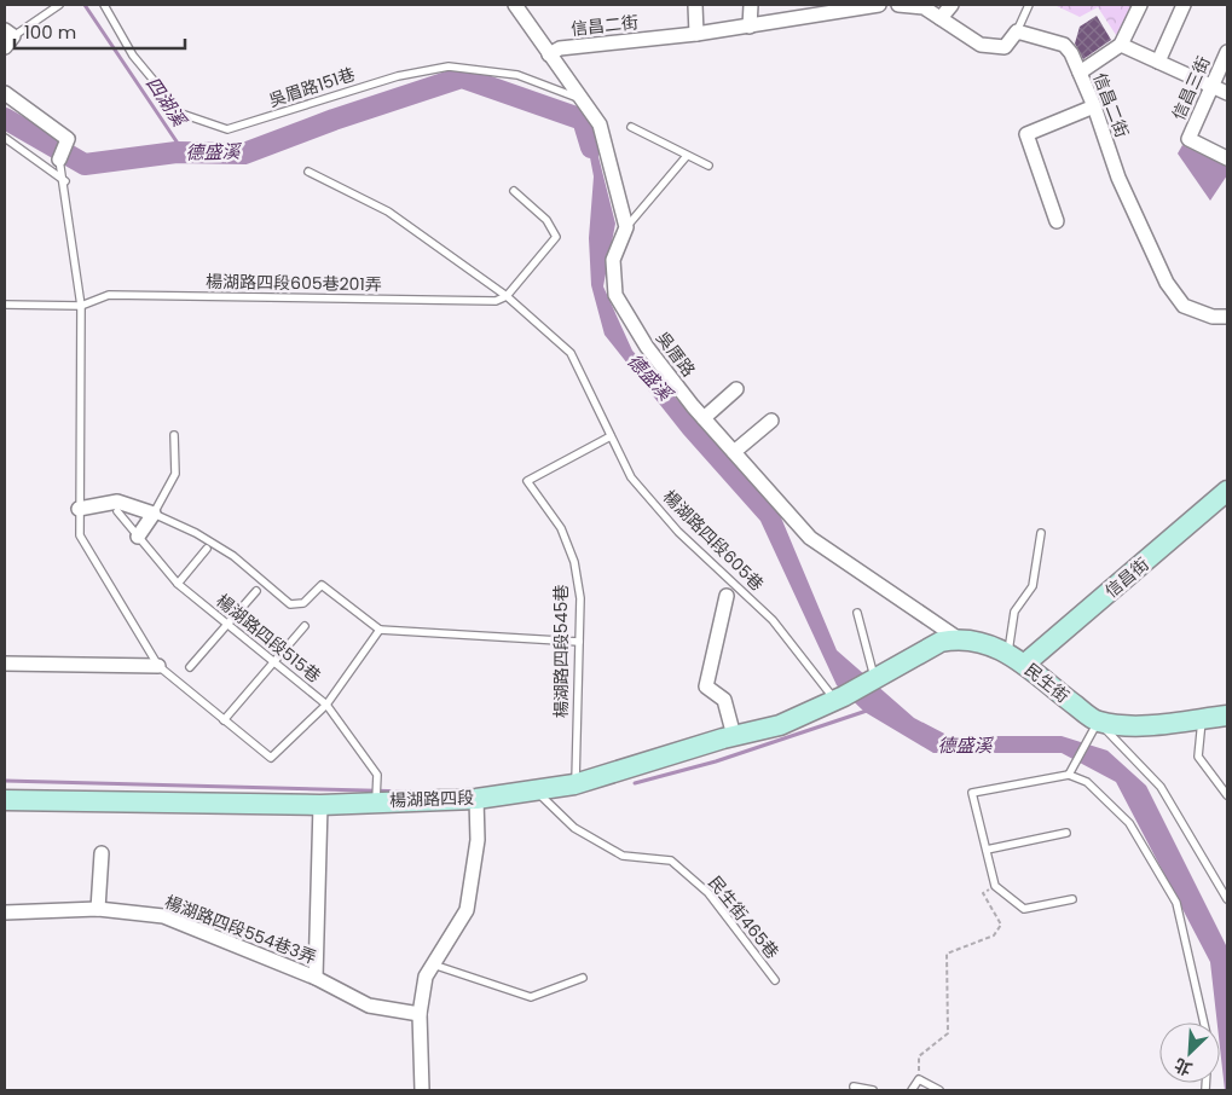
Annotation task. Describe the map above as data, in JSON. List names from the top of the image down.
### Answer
{
  "streets": {
    "street": [
      "信昌二街",
      "信昌三街",
      "吳厝路",
      "信昌街",
      "民生街",
      "楊湖路四段",
      "楊湖路四段554巷3弄"
    ],
    "lane": [
      "吳眉路151巷",
      "楊湖路四段605巷201弄",
      "楊湖路四段605巷",
      "楊湖路四段515巷",
      "楊湖路四段545巷",
      "民生街465巷"
    ]
  },
  "crossings": [
    ["楊湖路四段605巷201弄", "楊湖路四段605巷"],
    ["吳厝路", "民生街"],
    ["楊湖路四段605巷", "楊湖路四段545巷"],
    ["楊湖路四段605巷", "楊湖路四段"],
    ["信昌街", "民生街"],
    ["楊湖路四段515巷", "楊湖路四段"],
    ["楊湖路四段545巷", "楊湖路四段"],
    ["楊湖路四段", "民生街465巷"]
  ],
  "water": ["四湖溪", "德盛溪"],
  "scale_bar": "100 m",
  "north": "bottom left"
}
